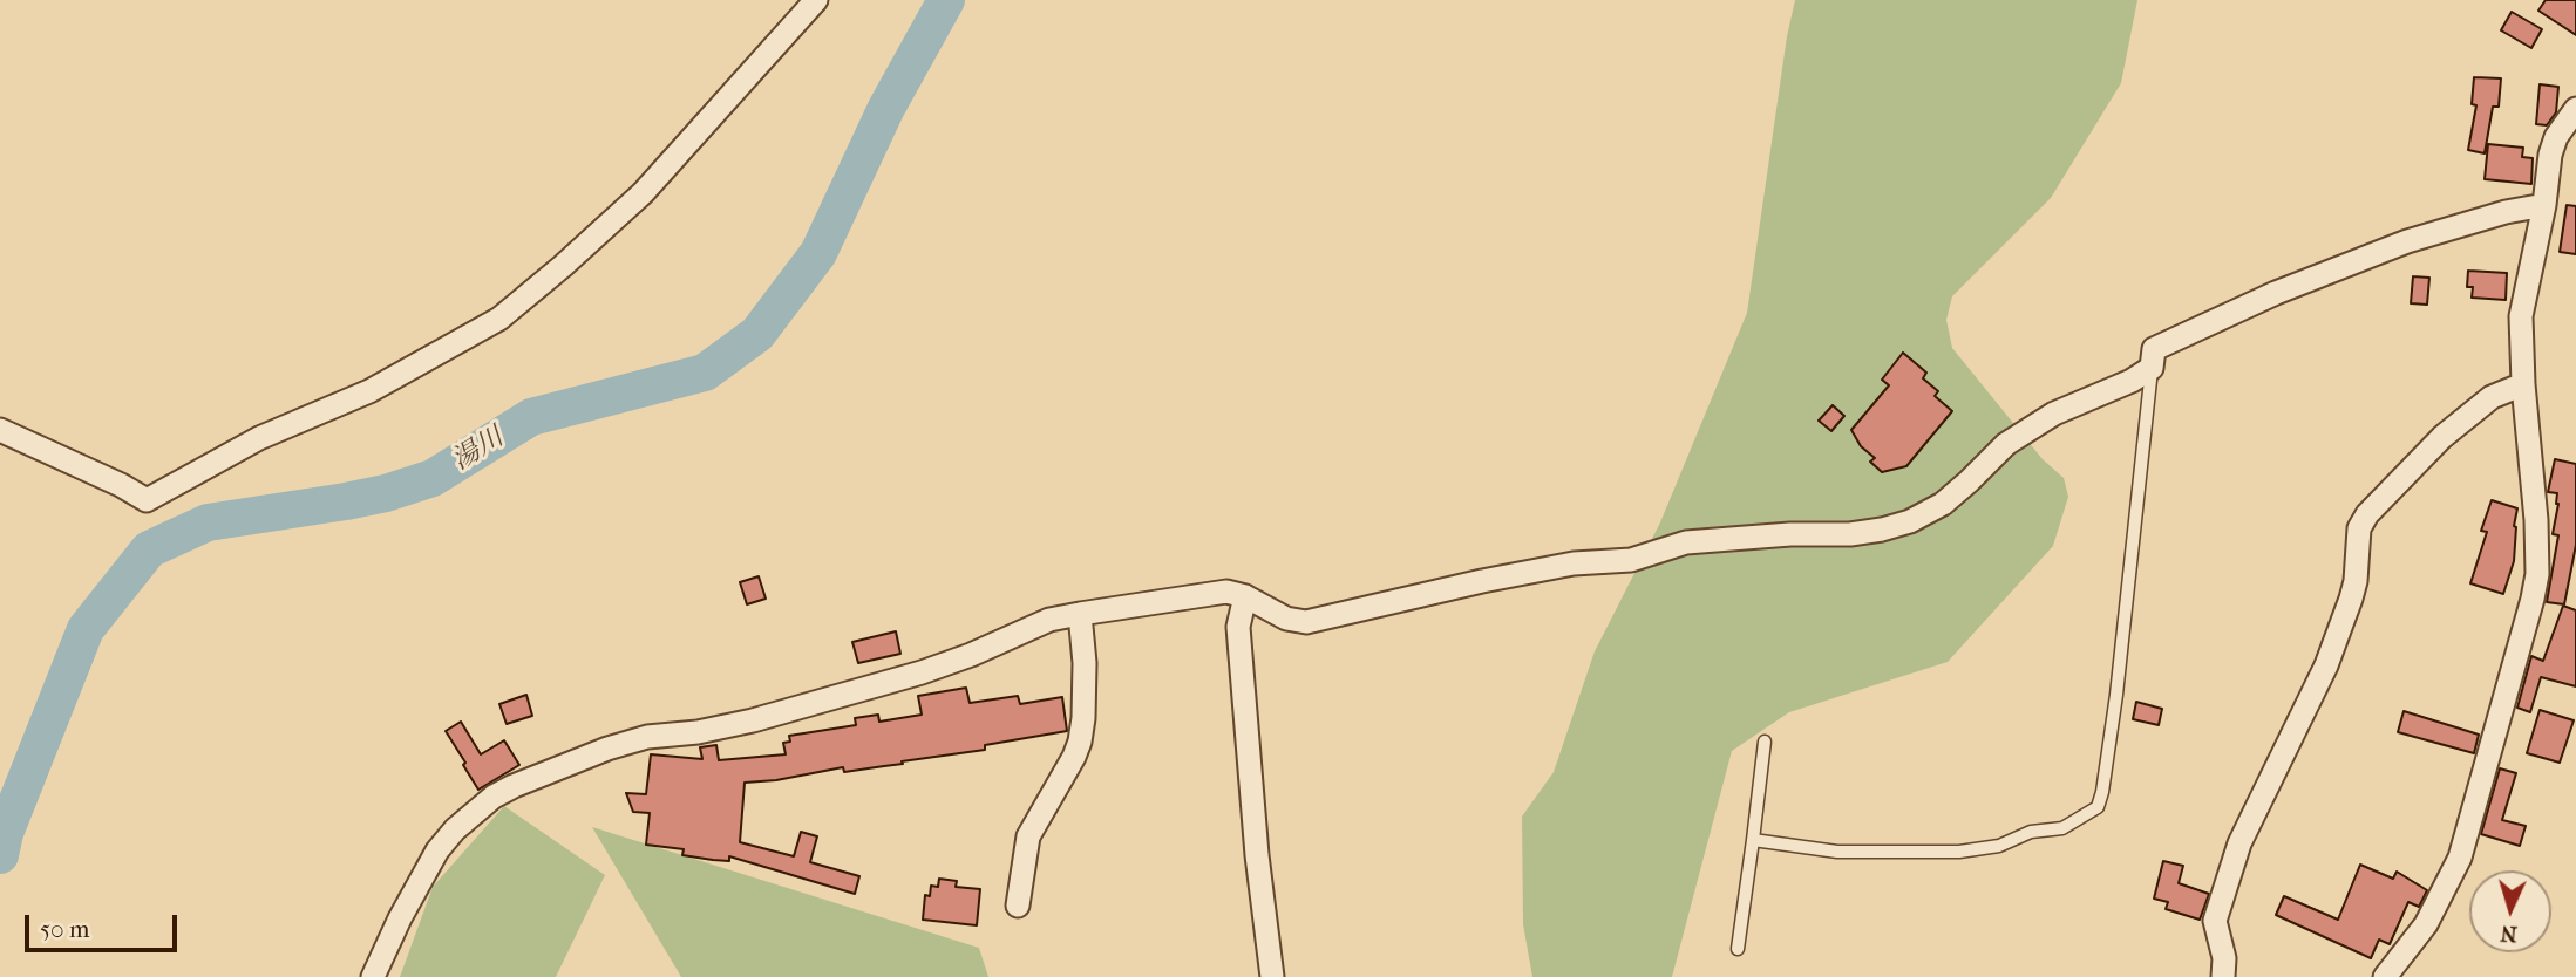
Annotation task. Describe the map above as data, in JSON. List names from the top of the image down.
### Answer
{
  "water": ["湯川"],
  "scale_bar": "50 m",
  "north": "bottom"
}
